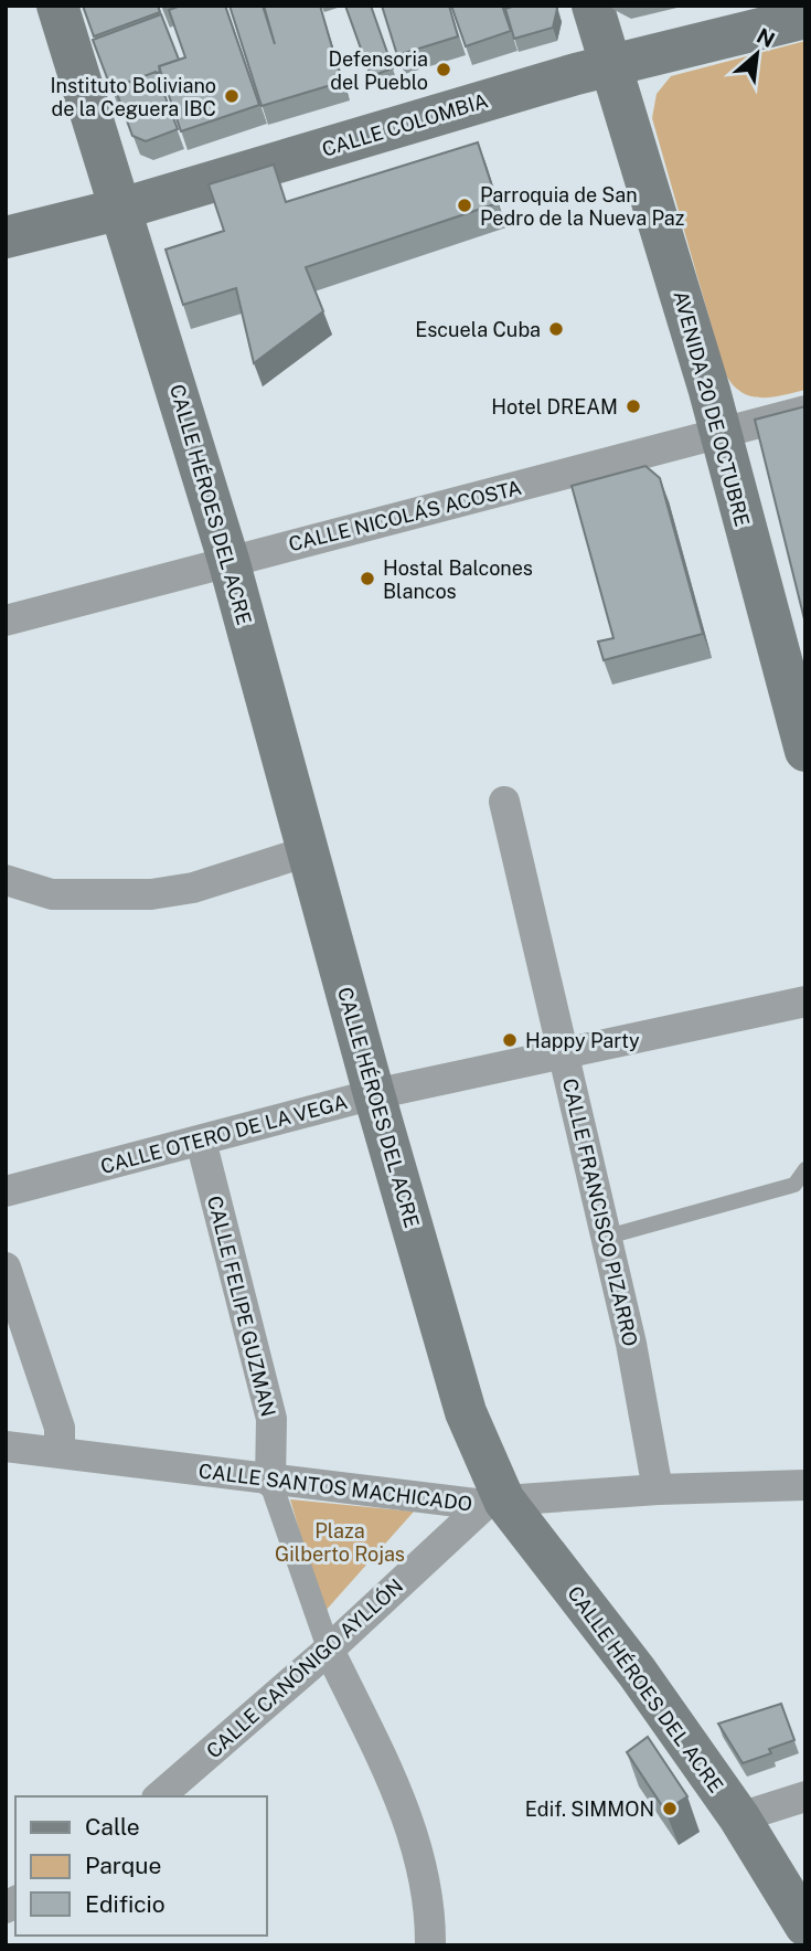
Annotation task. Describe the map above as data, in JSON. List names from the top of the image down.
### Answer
{
  "streets": {
    "main road": ["CALLE COLOMBIA", "AVENIDA 20 DE OCTUBRE", "CALLE HÉROES DEL ACRE"],
    "street": [
      "CALLE NICOLÁS ACOSTA",
      "CALLE OTERO DE LA VEGA",
      "CALLE FRANCISCO PIZARRO",
      "CALLE FELIPE GUZMAN",
      "CALLE SANTOS MACHICADO",
      "CALLE CANÓNIGO AYLLÓN"
    ]
  },
  "crossings": [
    ["CALLE COLOMBIA", "AVENIDA 20 DE OCTUBRE"],
    ["CALLE COLOMBIA", "CALLE HÉROES DEL ACRE"],
    ["AVENIDA 20 DE OCTUBRE", "CALLE NICOLÁS ACOSTA"],
    ["CALLE HÉROES DEL ACRE", "CALLE NICOLÁS ACOSTA"],
    ["CALLE HÉROES DEL ACRE", "CALLE OTERO DE LA VEGA"],
    ["CALLE HÉROES DEL ACRE", "CALLE SANTOS MACHICADO"],
    ["CALLE HÉROES DEL ACRE", "CALLE CANÓNIGO AYLLÓN"],
    ["CALLE OTERO DE LA VEGA", "CALLE FRANCISCO PIZARRO"],
    ["CALLE OTERO DE LA VEGA", "CALLE FELIPE GUZMAN"],
    ["CALLE FRANCISCO PIZARRO", "CALLE SANTOS MACHICADO"],
    ["CALLE FELIPE GUZMAN", "CALLE SANTOS MACHICADO"],
    ["CALLE FELIPE GUZMAN", "CALLE CANÓNIGO AYLLÓN"],
    ["CALLE SANTOS MACHICADO", "CALLE CANÓNIGO AYLLÓN"]
  ],
  "parks": ["Plaza Gilberto Rojas"],
  "places": [
    "Defensoria del Pueblo",
    "Instituto Boliviano de la Ceguera IBC",
    "Parroquia de San Pedro de la Nueva Paz",
    "Escuela Cuba",
    "Hotel DREAM",
    "Hostal Balcones Blancos",
    "Happy Party",
    "Edif. SIMMON"
  ],
  "legend": ["Calle", "Parque", "Edificio"],
  "north": "top right"
}
